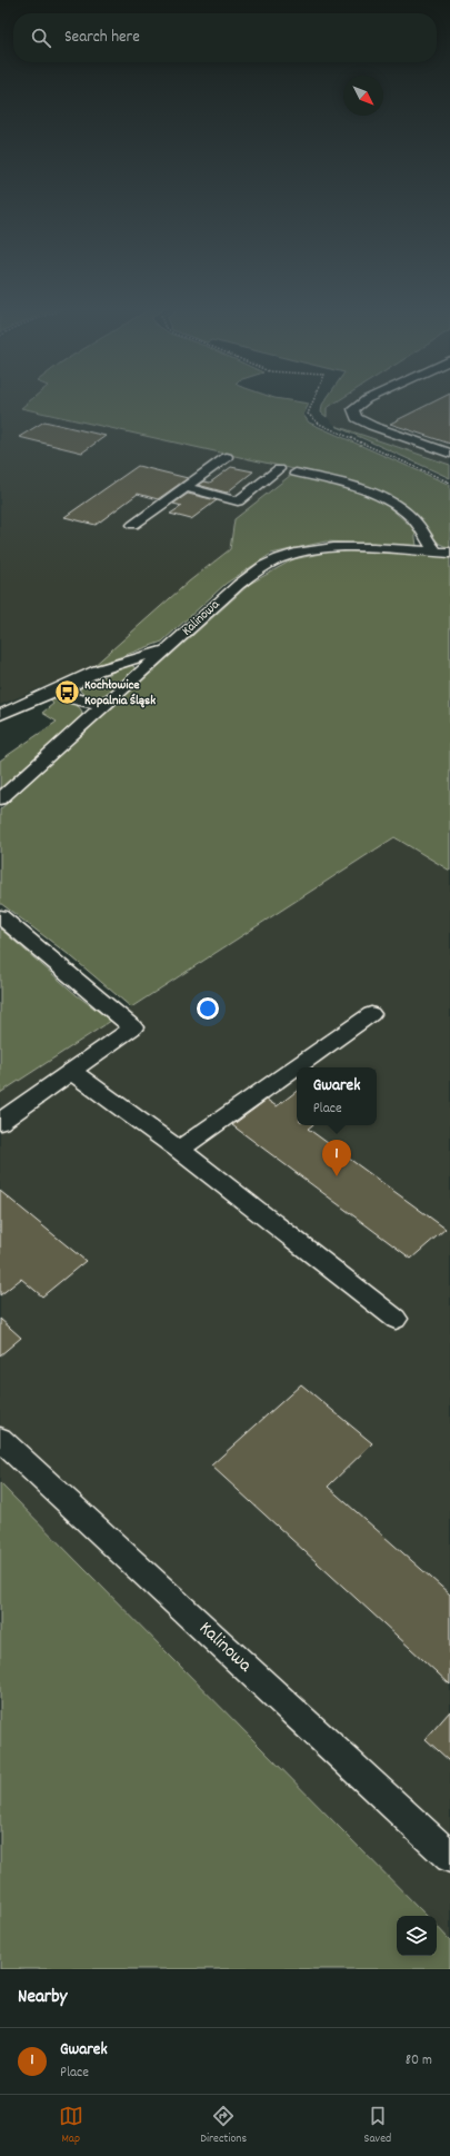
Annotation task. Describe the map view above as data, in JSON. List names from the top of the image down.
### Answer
{
  "streets": {
    "street": ["Kalinowa"]
  },
  "places": {
    "bus stop": ["Kochłowice Kopalnia Śląsk"]
  },
  "north": "bottom right",
  "page": {
    "search": "Search here",
    "popup": ["Gwarek", "Place"],
    "pins": "1",
    "heading": "Nearby",
    "list": [
      {
        "mark": "1",
        "name": "Gwarek",
        "note": "Place",
        "value": "80 m"
      }
    ],
    "nav": ["Map", "Directions", "Saved"]
  }
}
